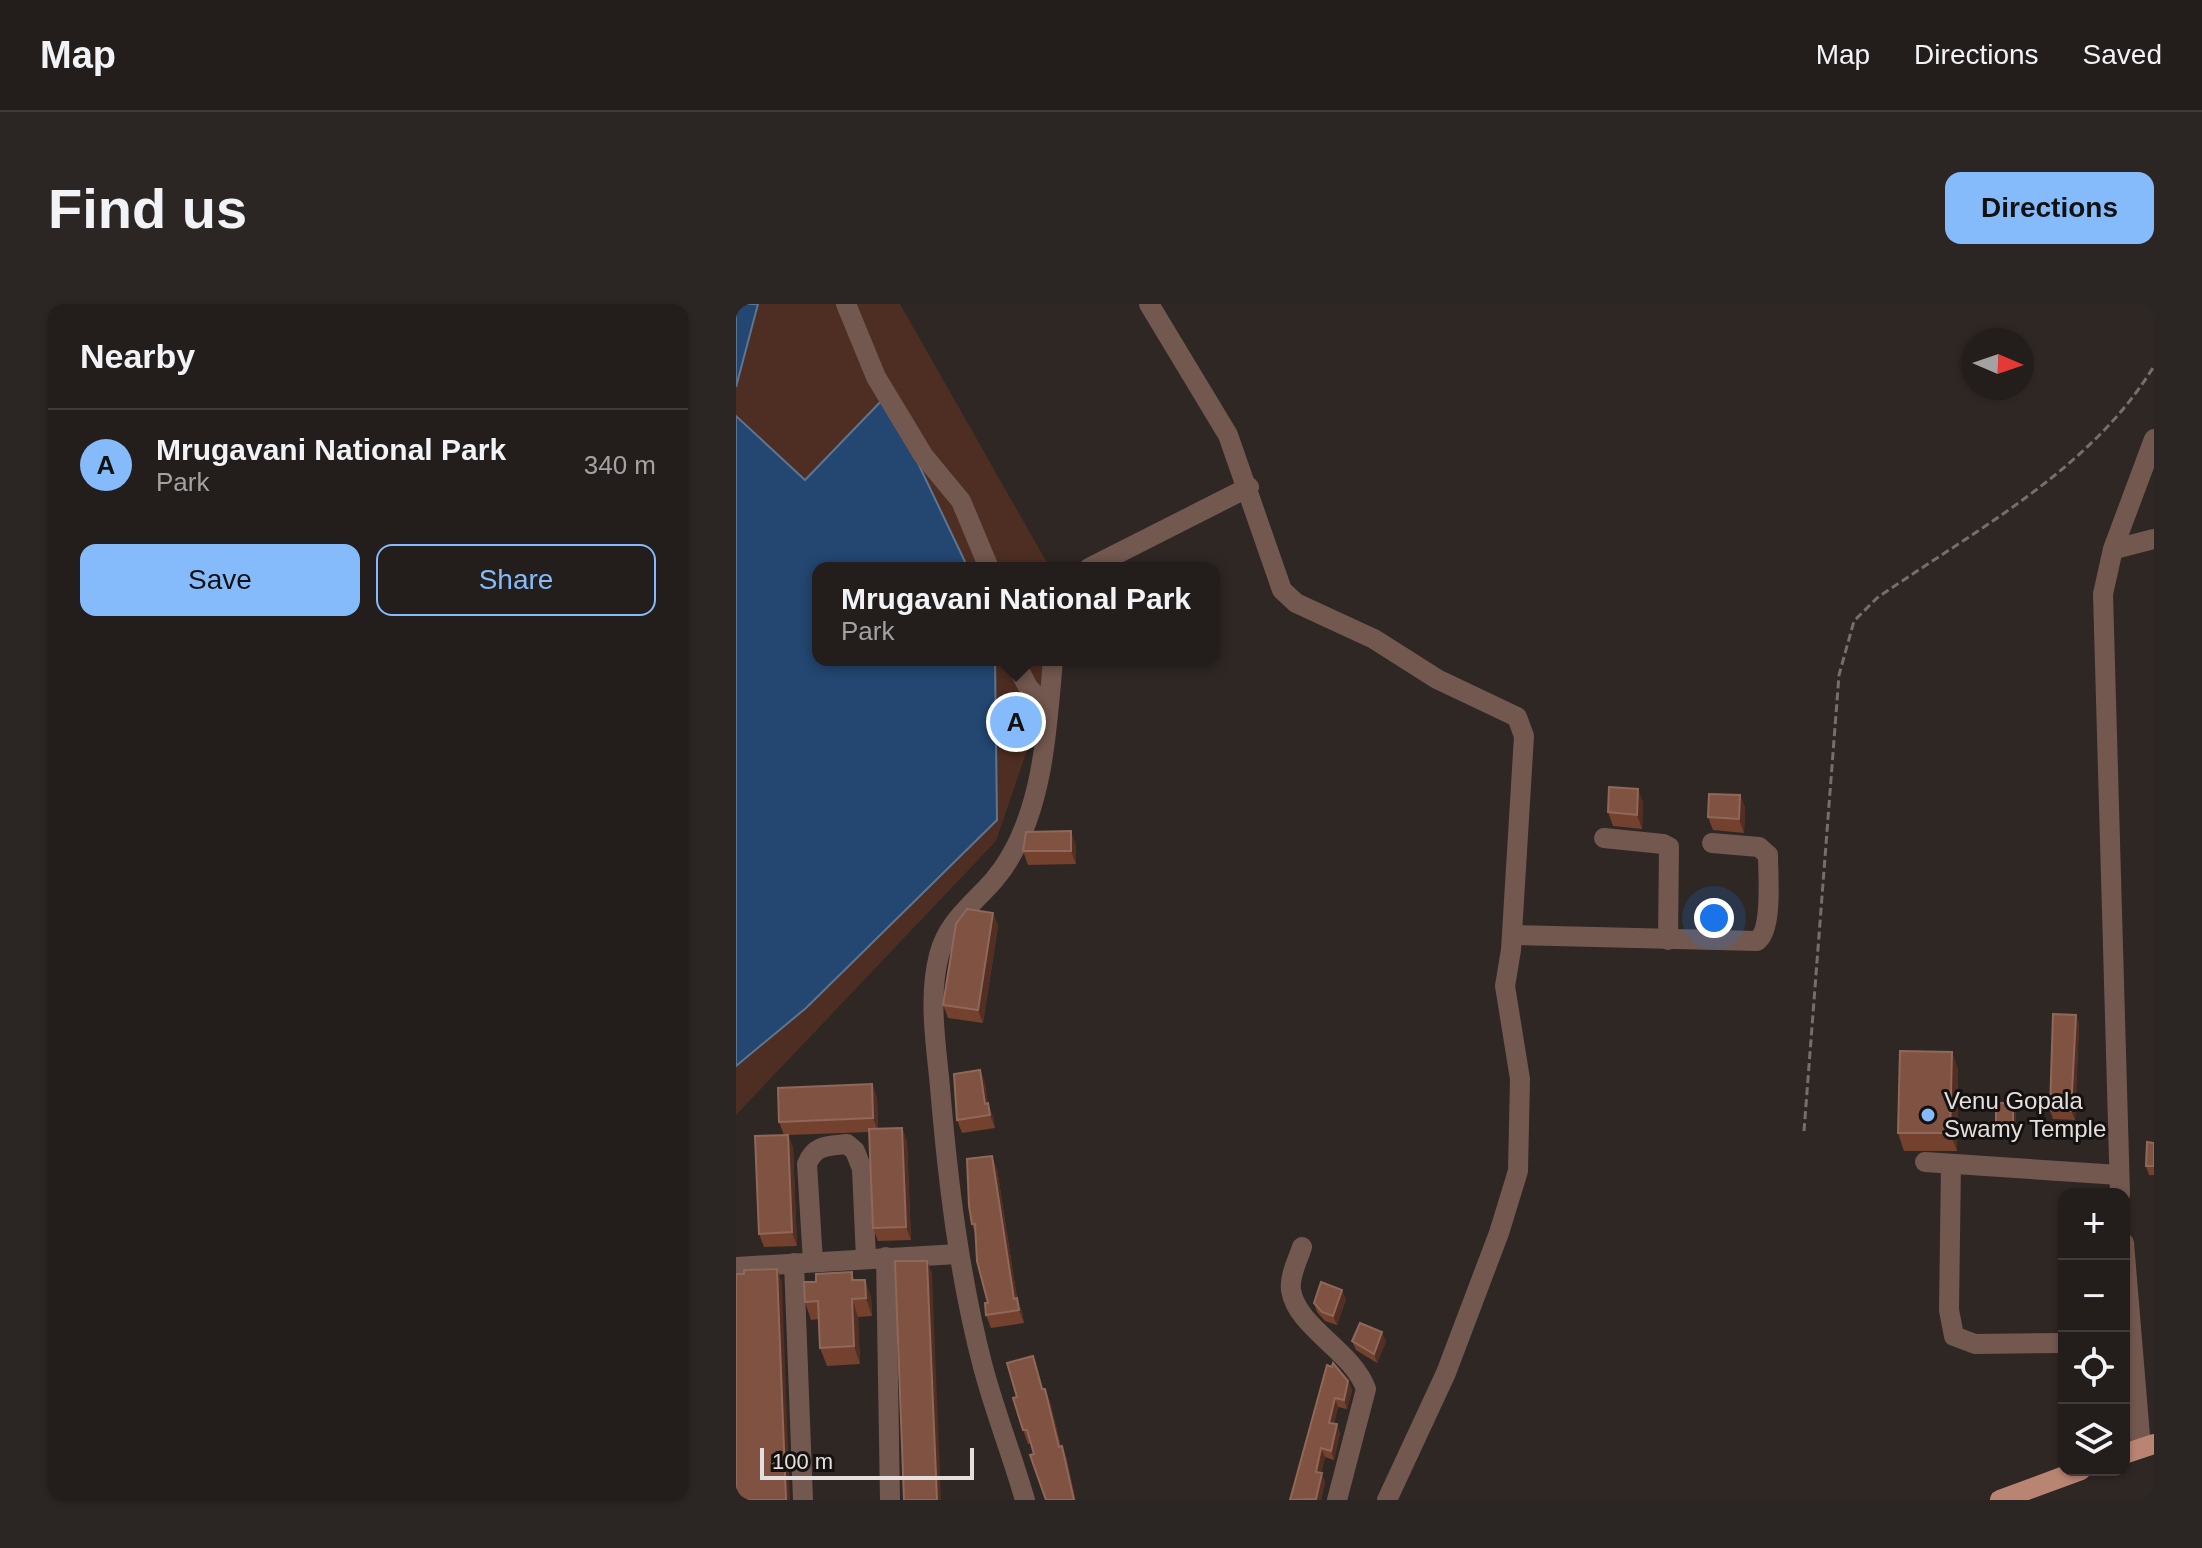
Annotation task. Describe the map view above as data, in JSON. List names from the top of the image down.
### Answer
{
  "places": ["Venu Gopala Swamy Temple"],
  "scale_bar": "100 m",
  "north": "right",
  "page": {
    "header": "Map",
    "nav": ["Map", "Directions", "Saved"],
    "buttons": [
      "Directions",
      ["Save", "Share"]
    ],
    "title": "Find us",
    "heading": "Nearby",
    "list": [
      {
        "mark": "A",
        "name": "Mrugavani National Park",
        "note": "Park",
        "value": "340 m"
      }
    ],
    "popup": ["Mrugavani National Park", "Park"],
    "pins": "A",
    "map_buttons": ["+", "−"],
    "scale": "100 m"
  }
}
